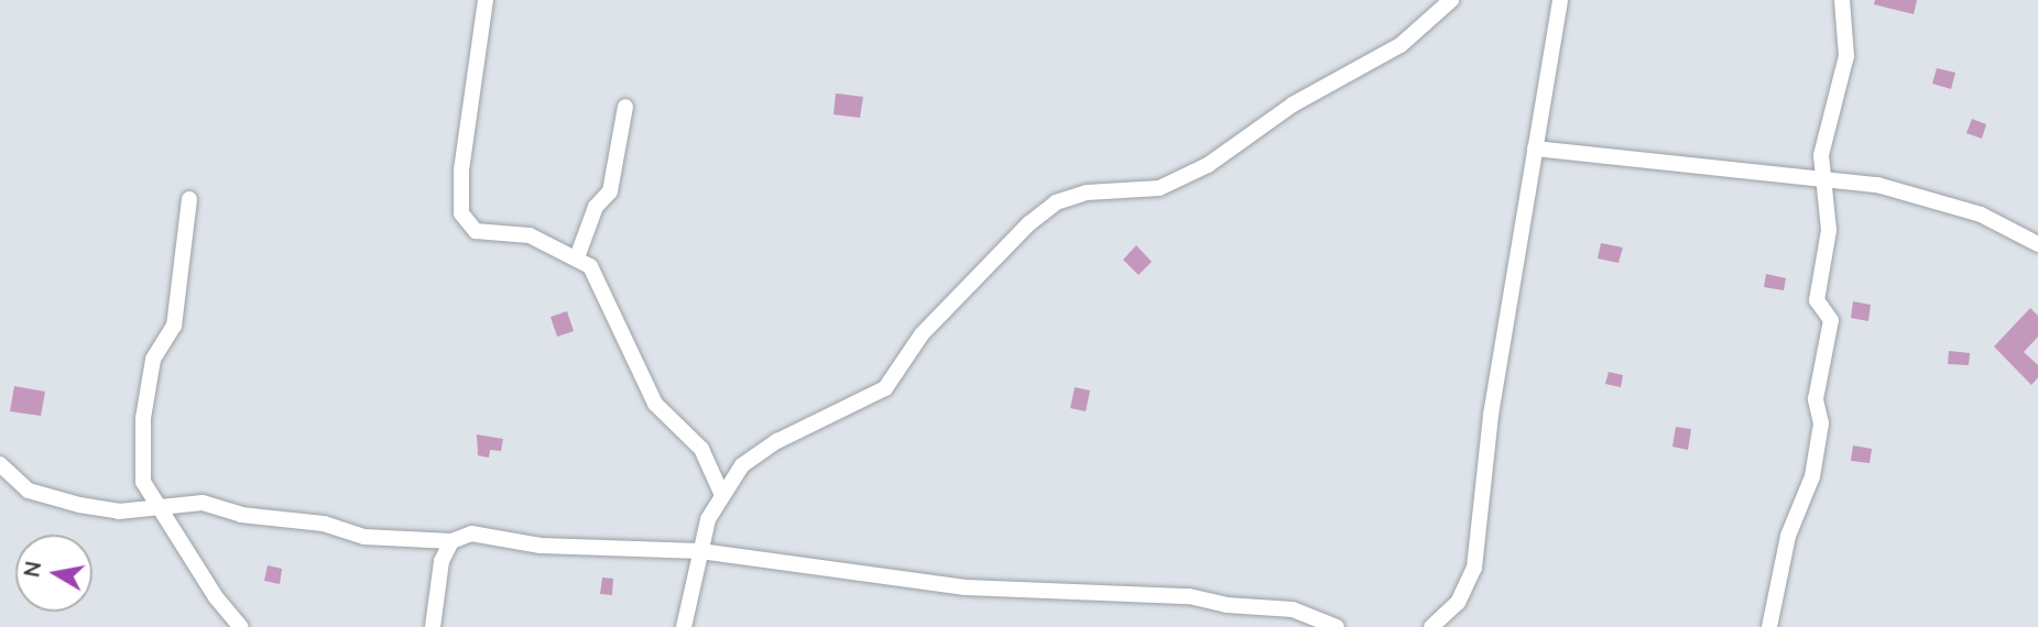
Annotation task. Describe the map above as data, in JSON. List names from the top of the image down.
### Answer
{
  "north": "left"
}
